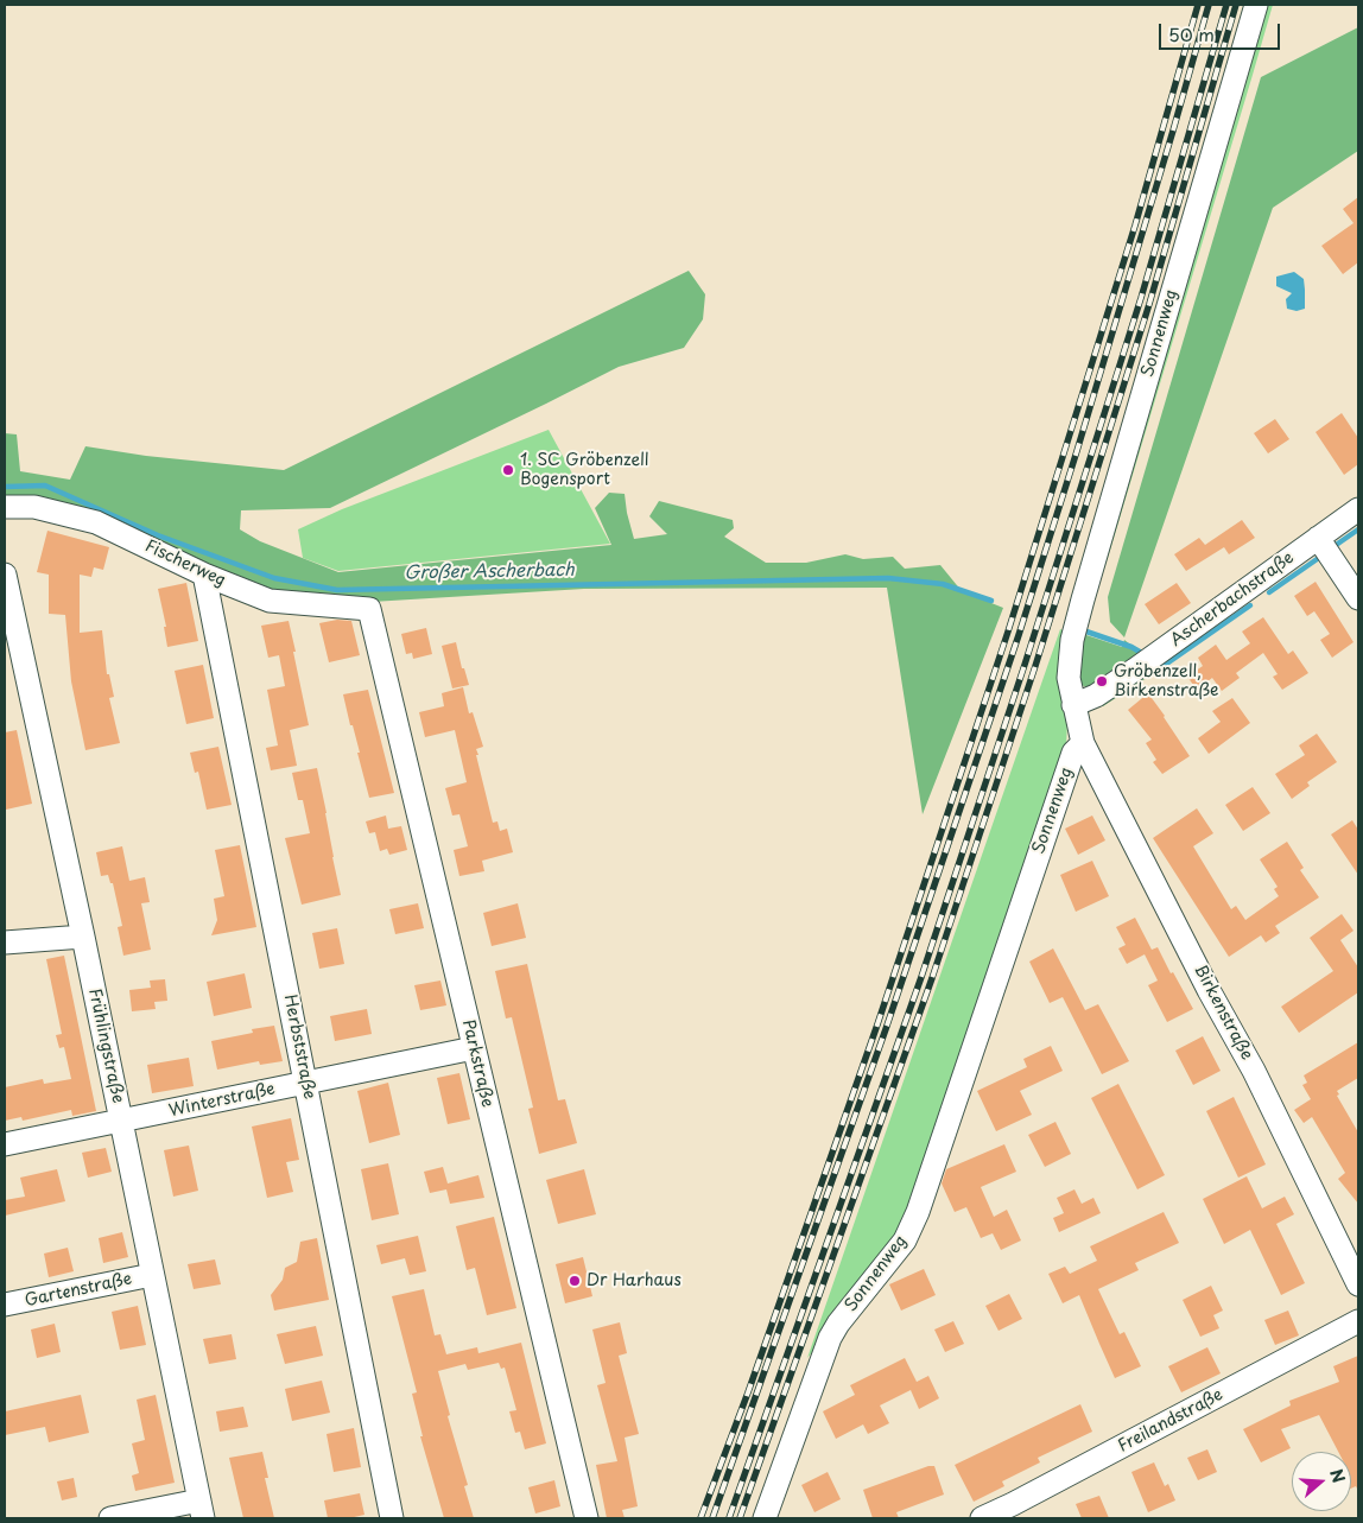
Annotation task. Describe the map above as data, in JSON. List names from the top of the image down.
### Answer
{
  "streets": {
    "street": [
      "Sonnenweg",
      "Fischerweg",
      "Ascherbachstraße",
      "Birkenstraße",
      "Frühlingstraße",
      "Herbststraße",
      "Parkstraße",
      "Winterstraße",
      "Gartenstraße",
      "Freilandstraße"
    ]
  },
  "crossings": [
    ["Sonnenweg", "Ascherbachstraße"],
    ["Sonnenweg", "Birkenstraße"],
    ["Fischerweg", "Herbststraße"],
    ["Fischerweg", "Parkstraße"],
    ["Frühlingstraße", "Winterstraße"],
    ["Frühlingstraße", "Gartenstraße"],
    ["Herbststraße", "Winterstraße"],
    ["Parkstraße", "Winterstraße"]
  ],
  "water": ["Großer Ascherbach"],
  "places": ["1. SC Gröbenzell Bogensport", "Gröbenzell, Birkenstraße", "Dr Harhaus"],
  "scale_bar": "50 m",
  "north": "right"
}
